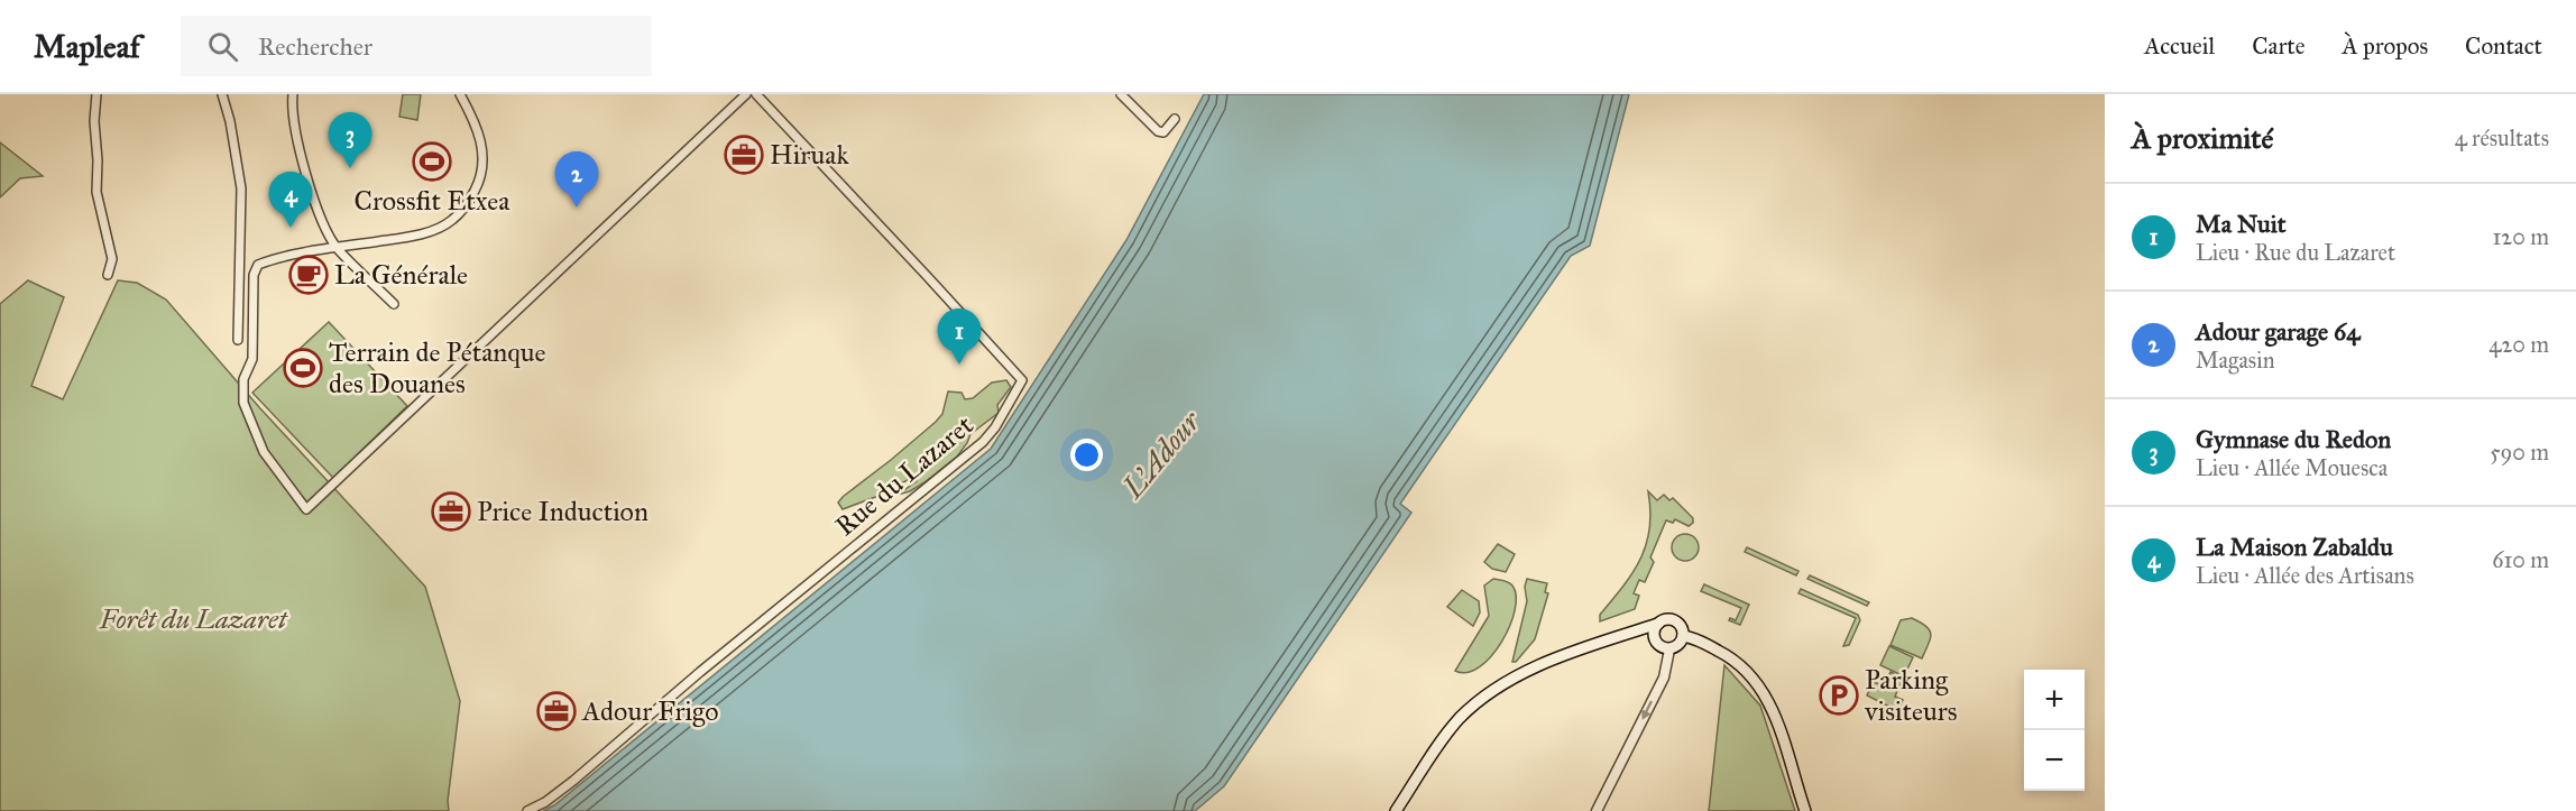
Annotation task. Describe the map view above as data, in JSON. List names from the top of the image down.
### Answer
{
  "streets": {
    "street": ["Rue du Lazaret"]
  },
  "water": ["L'Adour"],
  "parks": ["Forêt du Lazaret"],
  "places": {
    "office": ["Hiruak", "Price Induction", "Adour Frigo"],
    "sports": ["Crossfit Etxea", "Terrain de Pétanque des Douanes"],
    "cafe": ["La Générale"],
    "parking": ["Parking visiteurs"]
  },
  "page": {
    "header": "Mapleaf",
    "search": "Rechercher",
    "nav": [
      "Accueil",
      "Carte",
      "À propos",
      "Contact"
    ],
    "heading": ["À proximité", "4 résultats"],
    "pins": [
      "3",
      "2",
      "4",
      "1"
    ],
    "list": [
      {
        "mark": "1",
        "name": "Ma Nuit",
        "note": "Lieu · Rue du Lazaret",
        "value": "120 m"
      },
      {
        "mark": "2",
        "name": "Adour garage 64",
        "note": "Magasin",
        "value": "420 m"
      },
      {
        "mark": "3",
        "name": "Gymnase du Redon",
        "note": "Lieu · Allée Mouesca",
        "value": "590 m"
      },
      {
        "mark": "4",
        "name": "La Maison Zabaldu",
        "note": "Lieu · Allée des Artisans",
        "value": "610 m"
      }
    ],
    "map_buttons": ["+", "−"]
  }
}
